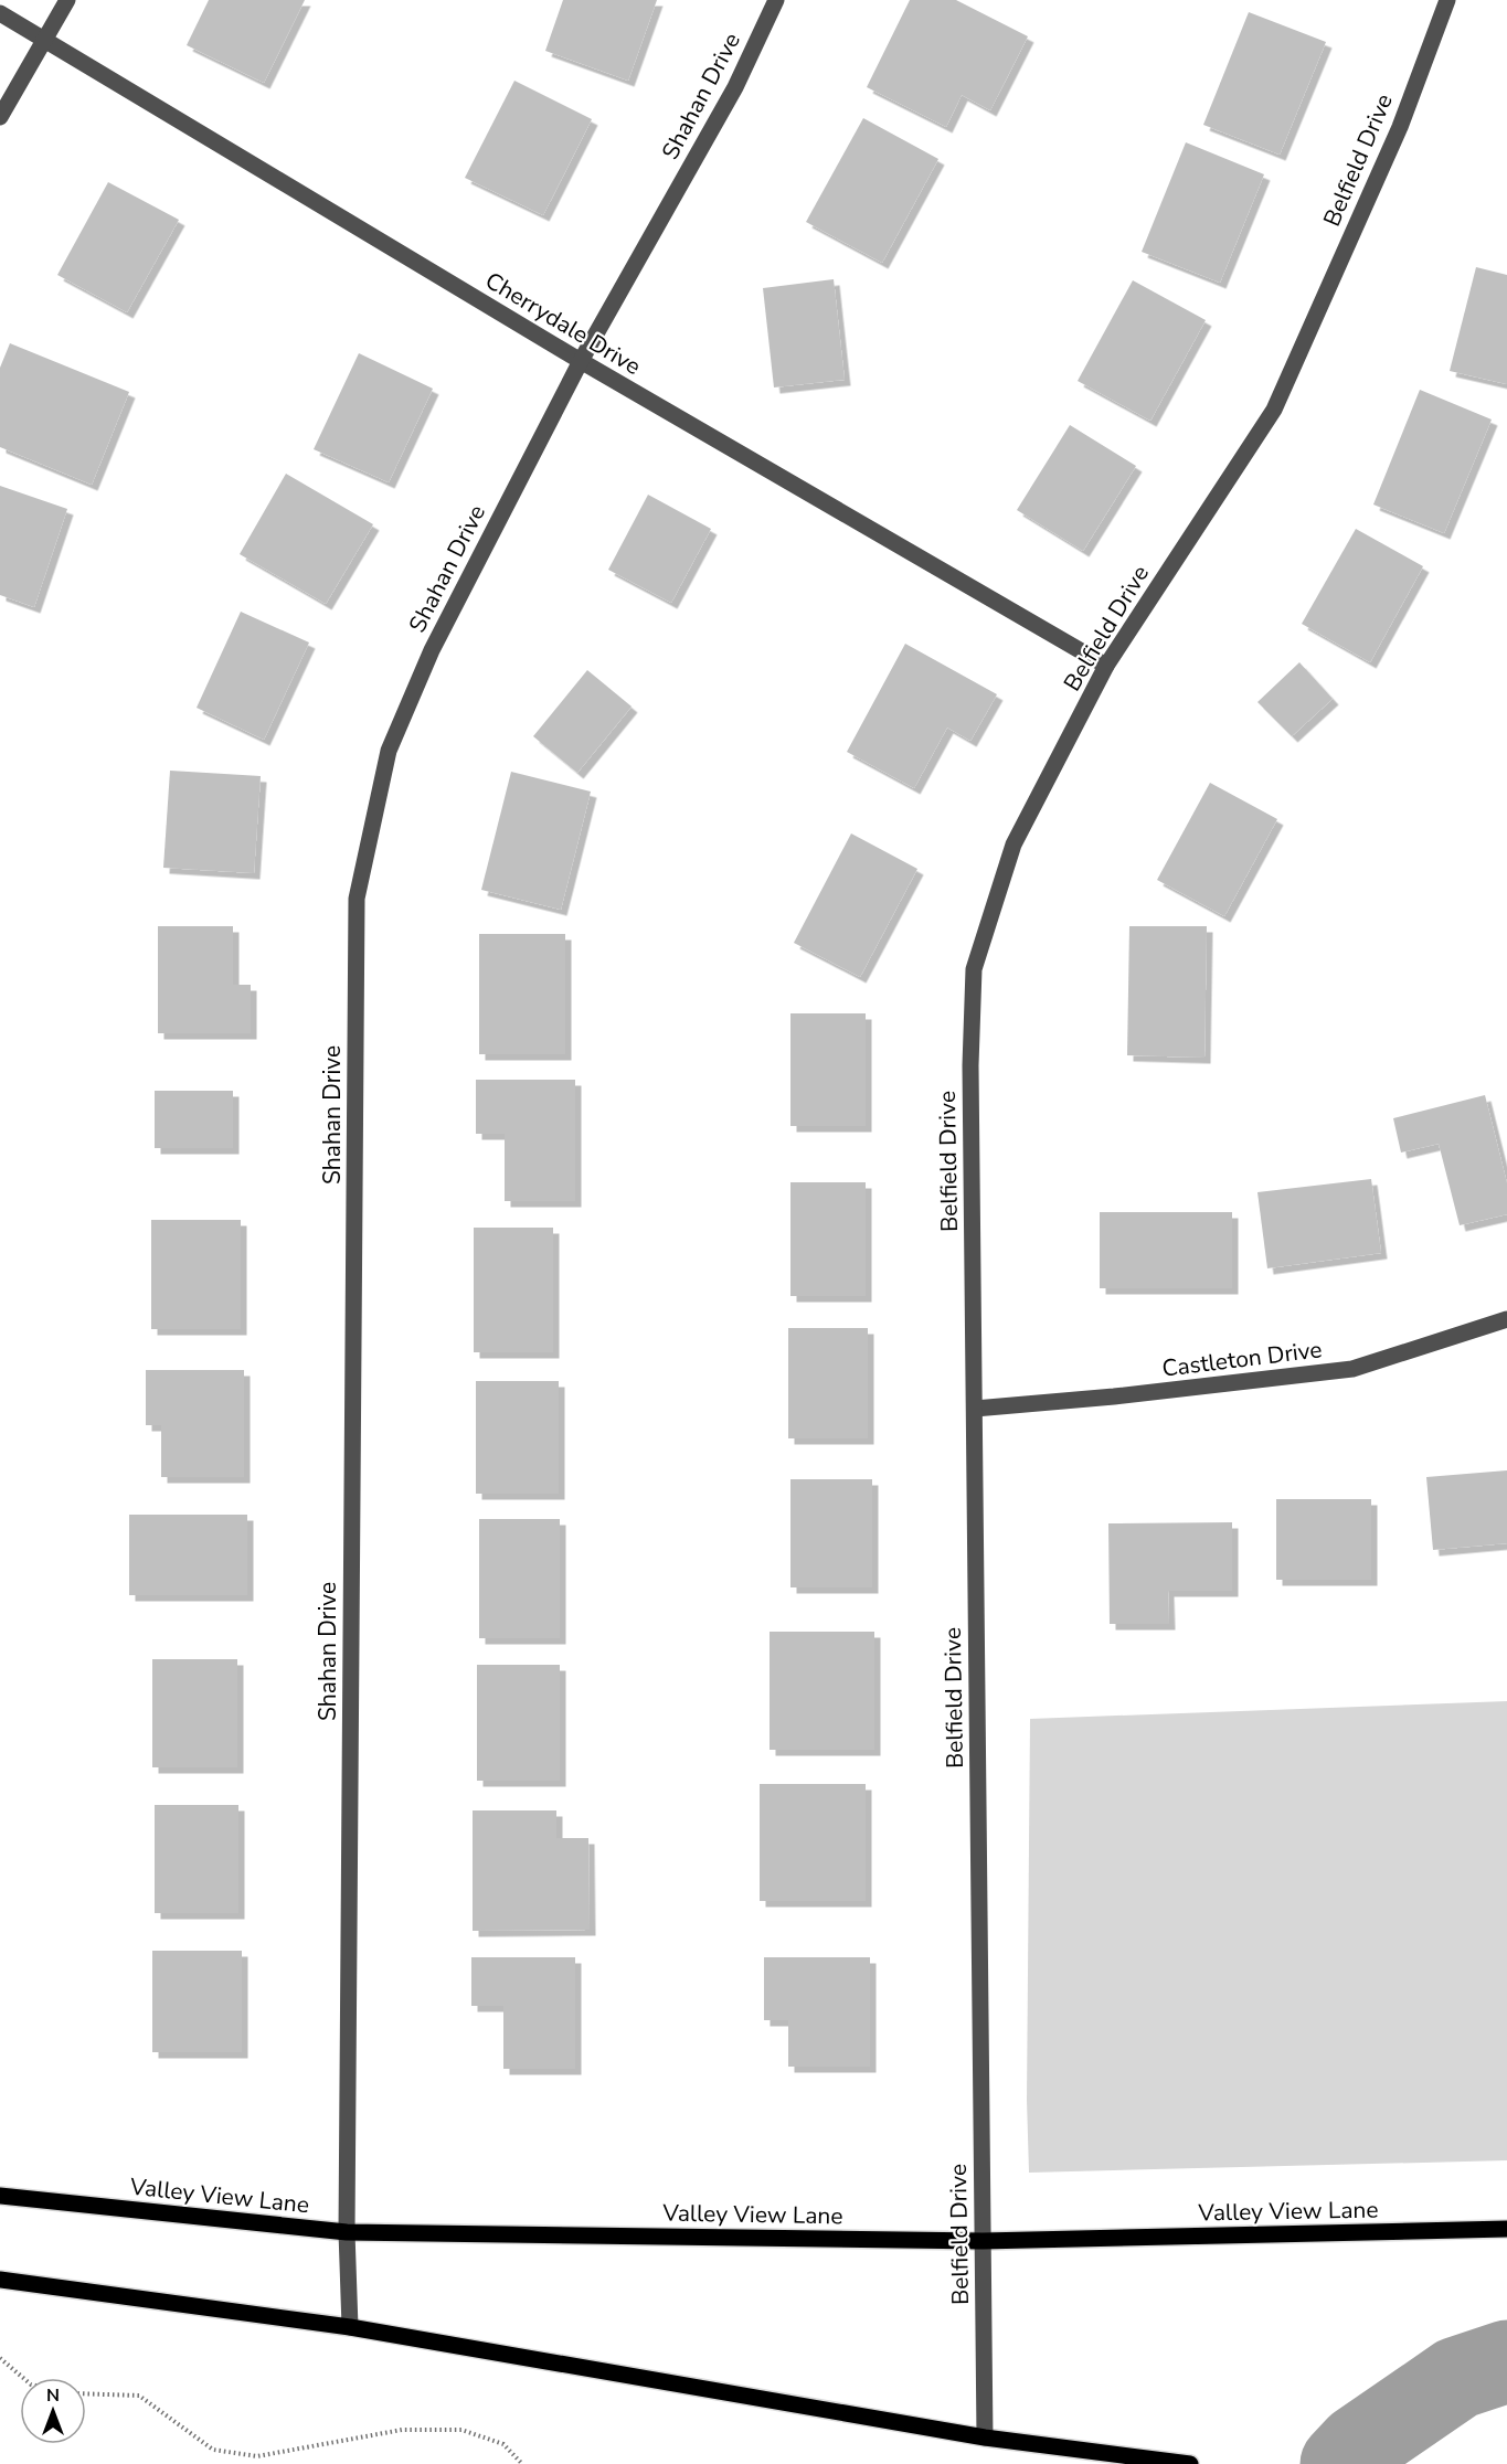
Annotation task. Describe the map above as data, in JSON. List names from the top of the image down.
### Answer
{
  "streets": {
    "main road": ["Valley View Lane"],
    "street": [
      "Shahan Drive",
      "Belfield Drive",
      "Cherrydale Drive",
      "Castleton Drive"
    ]
  },
  "crossings": [
    ["Shahan Drive", "Cherrydale Drive"],
    ["Shahan Drive", "Valley View Lane"],
    ["Belfield Drive", "Cherrydale Drive"],
    ["Belfield Drive", "Castleton Drive"],
    ["Belfield Drive", "Valley View Lane"]
  ],
  "north": "top"
}
